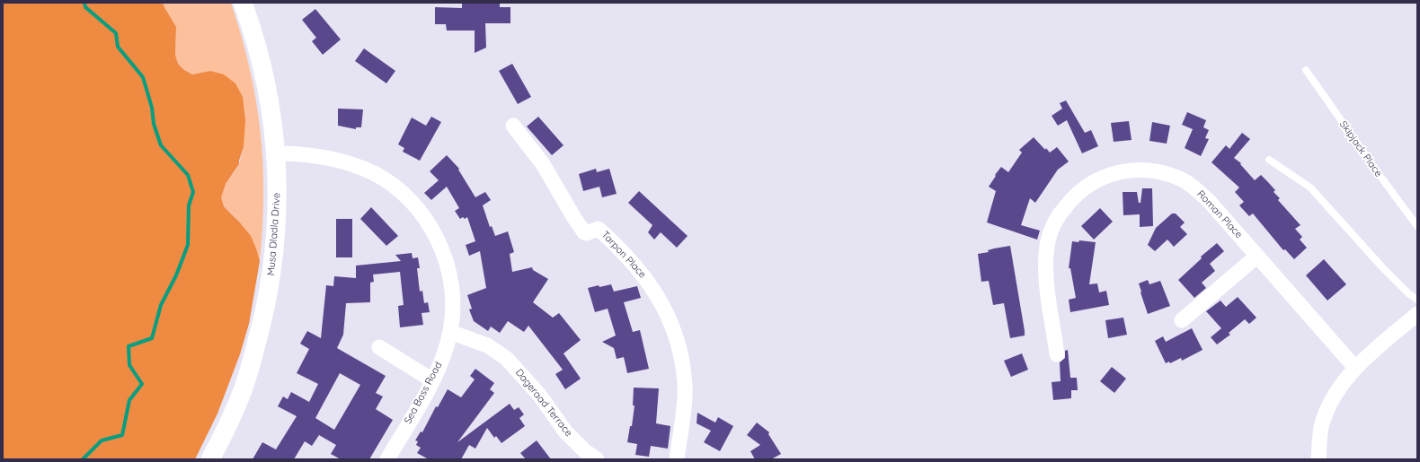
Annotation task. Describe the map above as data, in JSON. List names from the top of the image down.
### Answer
{
  "streets": {
    "street": [
      "Roman Place",
      "Musa Dladla Drive",
      "Tarpon Place",
      "Sea Bass Road",
      "Dageraad Terrace"
    ],
    "lane": ["Skipjack Place"]
  },
  "crossings": [
    ["Musa Dladla Drive", "Sea Bass Road"],
    ["Sea Bass Road", "Dageraad Terrace"]
  ]
}
